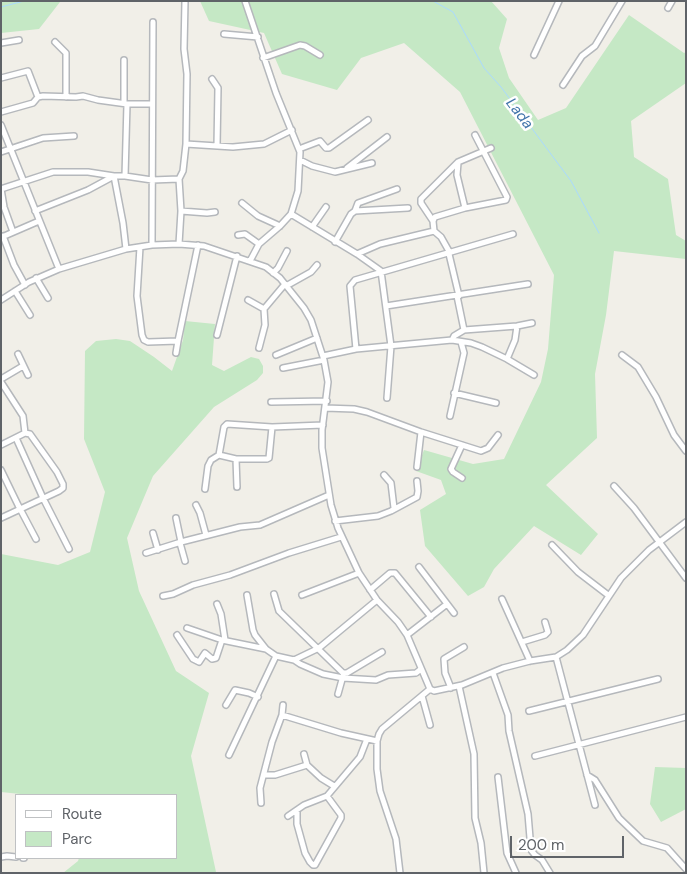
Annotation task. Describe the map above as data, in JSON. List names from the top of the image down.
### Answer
{
  "water": ["Lada"],
  "legend": ["Route", "Parc"],
  "scale_bar": "200 m"
}
